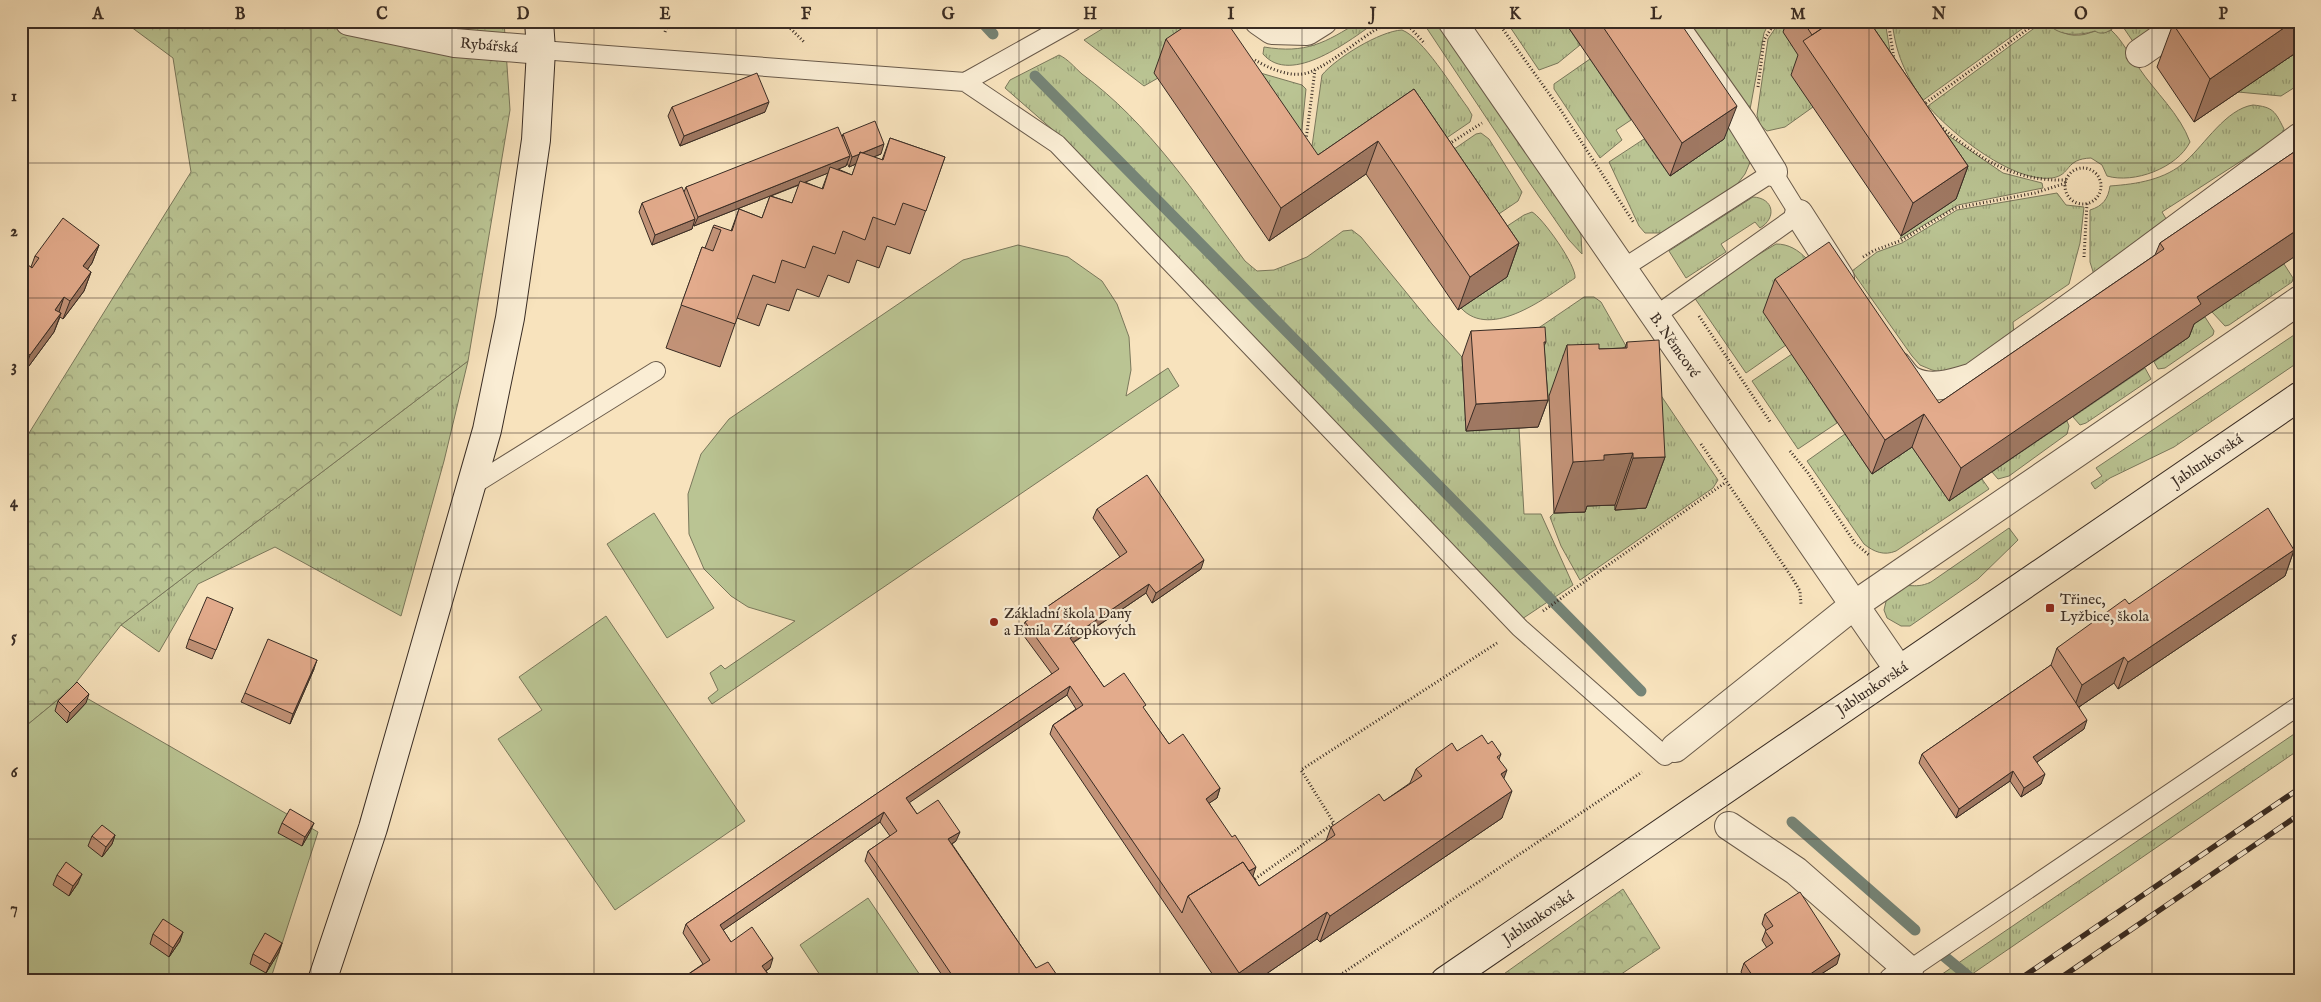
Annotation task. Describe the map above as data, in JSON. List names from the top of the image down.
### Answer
{
  "streets": {
    "street": ["Rybářská", "B. Němcové", "Jablunkovská"]
  },
  "crossings": [
    ["B. Němcové", "Jablunkovská"]
  ],
  "places": {
    "transit": ["Třinec, Lyžbice, škola"],
    "other": ["Základní škola Dany a Emila Zátopkových"]
  },
  "grid": {
    "columns": [
      "A",
      "B",
      "C",
      "D",
      "E",
      "F",
      "G",
      "H",
      "I",
      "J",
      "K",
      "L",
      "M",
      "N",
      "O",
      "P"
    ],
    "rows": [
      "1",
      "2",
      "3",
      "4",
      "5",
      "6",
      "7"
    ]
  }
}
